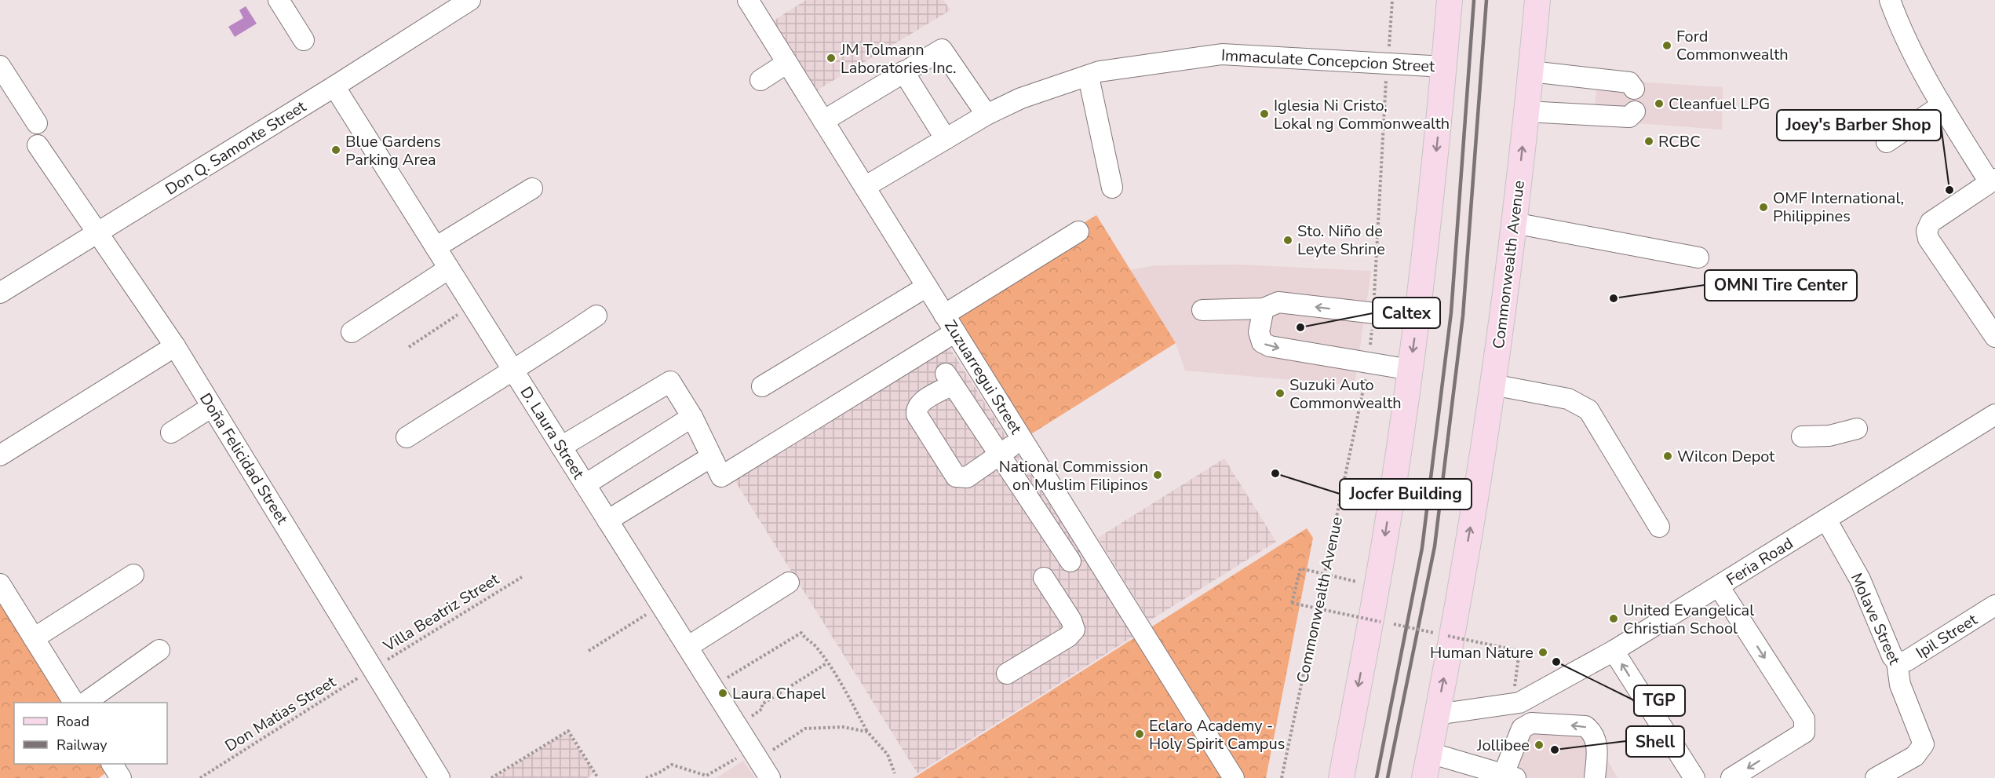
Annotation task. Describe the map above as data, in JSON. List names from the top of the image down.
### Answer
{
  "streets": {
    "main road": ["Commonwealth Avenue"],
    "street": [
      "Immaculate Concepcion Street",
      "Don Q. Samonte Street",
      "Zuzuarregui Street",
      "D. Laura Street",
      "Doña Felicidad Street",
      "Feria Road",
      "Molave Street",
      "Ipil Street"
    ],
    "path": ["Villa Beatriz Street", "Don Matias Street"]
  },
  "crossings": [
    ["Immaculate Concepcion Street", "Commonwealth Avenue"],
    ["Immaculate Concepcion Street", "Zuzuarregui Street"],
    ["Don Q. Samonte Street", "D. Laura Street"],
    ["Don Q. Samonte Street", "Doña Felicidad Street"],
    ["Commonwealth Avenue", "Feria Road"],
    ["Doña Felicidad Street", "Villa Beatriz Street"],
    ["Doña Felicidad Street", "Don Matias Street"],
    ["Feria Road", "Molave Street"],
    ["Villa Beatriz Street", "Don Matias Street"],
    ["Molave Street", "Ipil Street"]
  ],
  "places": [
    "Ford Commonwealth",
    "JM Tolmann Laboratories Inc.",
    "Cleanfuel LPG",
    "Iglesia Ni Cristo, Lokal ng Commonwealth",
    "RCBC",
    "Blue Gardens Parking Area",
    "Joey's Barber Shop",
    "OMF International, Philippines",
    "Sto. Niño de Leyte Shrine",
    "OMNI Tire Center",
    "Caltex",
    "Suzuki Auto Commonwealth",
    "Wilcon Depot",
    "Jocfer Building",
    "National Commission on Muslim Filipinos",
    "United Evangelical Christian School",
    "Human Nature",
    "TGP",
    "Laura Chapel",
    "Eclaro Academy - Holy Spirit Campus",
    "Jollibee",
    "Shell"
  ],
  "legend": ["Road", "Railway"]
}
